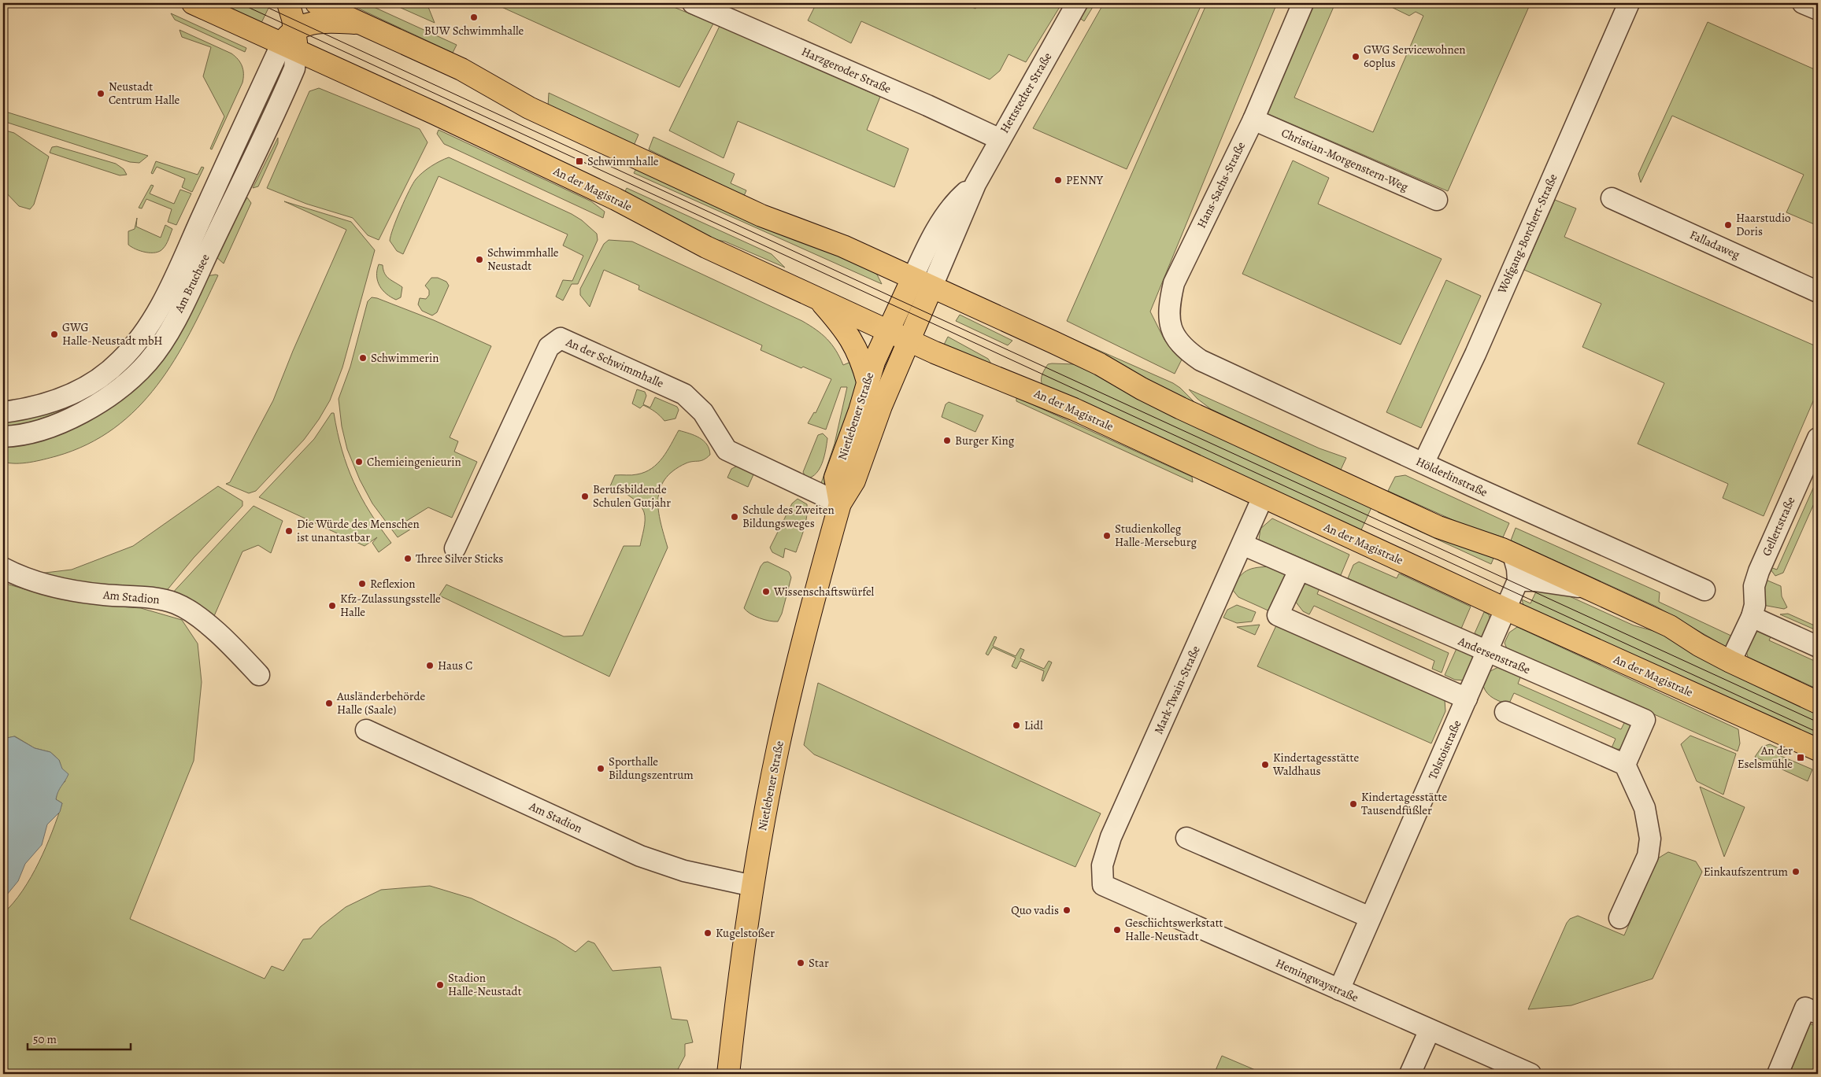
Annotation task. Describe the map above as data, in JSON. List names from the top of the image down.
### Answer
{
  "streets": {
    "main road": ["An der Magistrale", "Nietlebener Straße"],
    "street": [
      "Harzgeroder Straße",
      "Hettstedter Straße",
      "Christian-Morgenstern-Weg",
      "Hans-Sachs-Straße",
      "Wolfgang-Borchert-Straße",
      "Falladaweg",
      "Am Bruchsee",
      "An der Schwimmhalle",
      "Hölderlinstraße",
      "Gellertstraße",
      "Am Stadion",
      "Andersenstraße",
      "Mark-Twain-Straße",
      "Tolstoistraße",
      "Hemingwaystraße"
    ]
  },
  "crossings": [
    ["Harzgeroder Straße", "Hettstedter Straße"],
    ["Christian-Morgenstern-Weg", "Hans-Sachs-Straße"],
    ["Hans-Sachs-Straße", "Hölderlinstraße"],
    ["An der Magistrale", "Am Bruchsee"],
    ["An der Magistrale", "Nietlebener Straße"],
    ["An der Magistrale", "Mark-Twain-Straße"],
    ["An der Magistrale", "Tolstoistraße"],
    ["Wolfgang-Borchert-Straße", "Hölderlinstraße"],
    ["An der Schwimmhalle", "Nietlebener Straße"],
    ["Nietlebener Straße", "Am Stadion"],
    ["Andersenstraße", "Mark-Twain-Straße"],
    ["Andersenstraße", "Tolstoistraße"],
    ["Mark-Twain-Straße", "Hemingwaystraße"],
    ["Tolstoistraße", "Hemingwaystraße"]
  ],
  "places": {
    "other": [
      "BUW Schwimmhalle",
      "GWG Servicewohnen 60plus",
      "Neustadt Centrum Halle",
      "PENNY",
      "Haarstudio Doris",
      "Schwimmhalle Neustadt",
      "GWG Halle-Neustadt mbH",
      "Schwimmerin",
      "Burger King",
      "Chemieingenieurin",
      "Berufsbildende Schulen Gutjahr",
      "Schule des Zweiten Bildungsweges",
      "Die Würde des Menschen ist unantastbar",
      "Studienkolleg Halle-Merseburg",
      "Three Silver Sticks",
      "Reflexion",
      "Wissenschaftswürfel",
      "Kfz-Zulassungsstelle Halle",
      "Haus C",
      "Ausländerbehörde Halle (Saale)",
      "Lidl",
      "Kindertagesstätte Waldhaus",
      "Sporthalle Bildungszentrum",
      "Kindertagesstätte Tausendfüßler",
      "Einkaufszentrum",
      "Quo vadis",
      "Geschichtswerkstatt Halle-Neustadt",
      "Kugelstoßer",
      "Star",
      "Stadion Halle-Neustadt"
    ],
    "transit": ["Schwimmhalle", "An der Eselsmühle"]
  },
  "scale_bar": "50 m"
}
